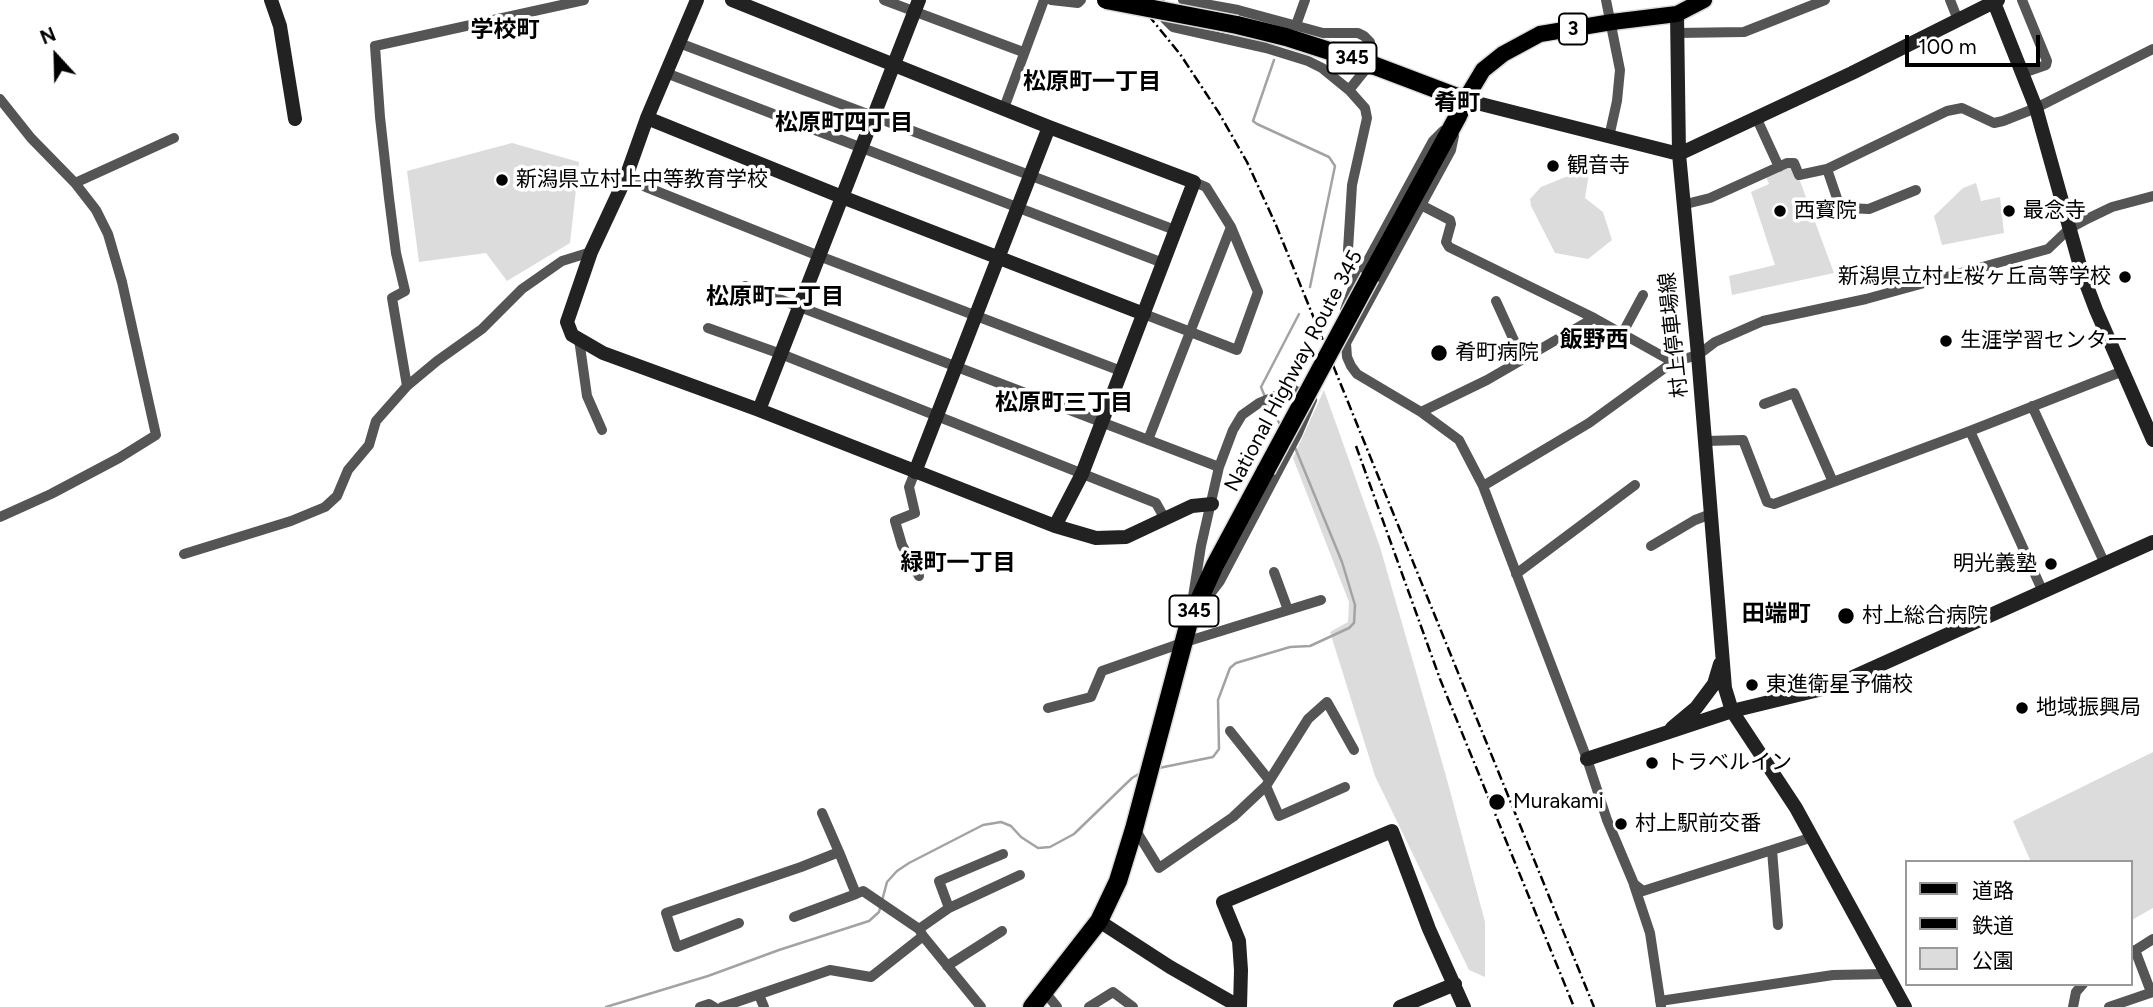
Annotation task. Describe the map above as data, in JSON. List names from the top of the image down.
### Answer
{
  "streets": {
    "highway": ["345", "National Highway Route 345"],
    "main road": ["3"],
    "street": ["村上停車場線"]
  },
  "crossings": [
    ["3", "345"],
    ["3", "村上停車場線"],
    ["3", "National Highway Route 345"],
    ["345", "National Highway Route 345"]
  ],
  "districts": [
    "学校町",
    "松原町一丁目",
    "肴町",
    "松原町四丁目",
    "松原町二丁目",
    "飯野西",
    "松原町三丁目",
    "緑町一丁目",
    "田端町"
  ],
  "places": [
    "観音寺",
    "新潟県立村上中等教育学校",
    "西寳院",
    "最念寺",
    "新潟県立村上桜ヶ丘高等学校",
    "生涯学習センター",
    "肴町病院",
    "明光義塾",
    "村上総合病院",
    "東進衛星予備校",
    "地域振興局",
    "トラベルイン",
    "Murakami",
    "村上駅前交番"
  ],
  "legend": ["道路", "鉄道", "公園"],
  "scale_bar": "100 m",
  "north": "top"
}
